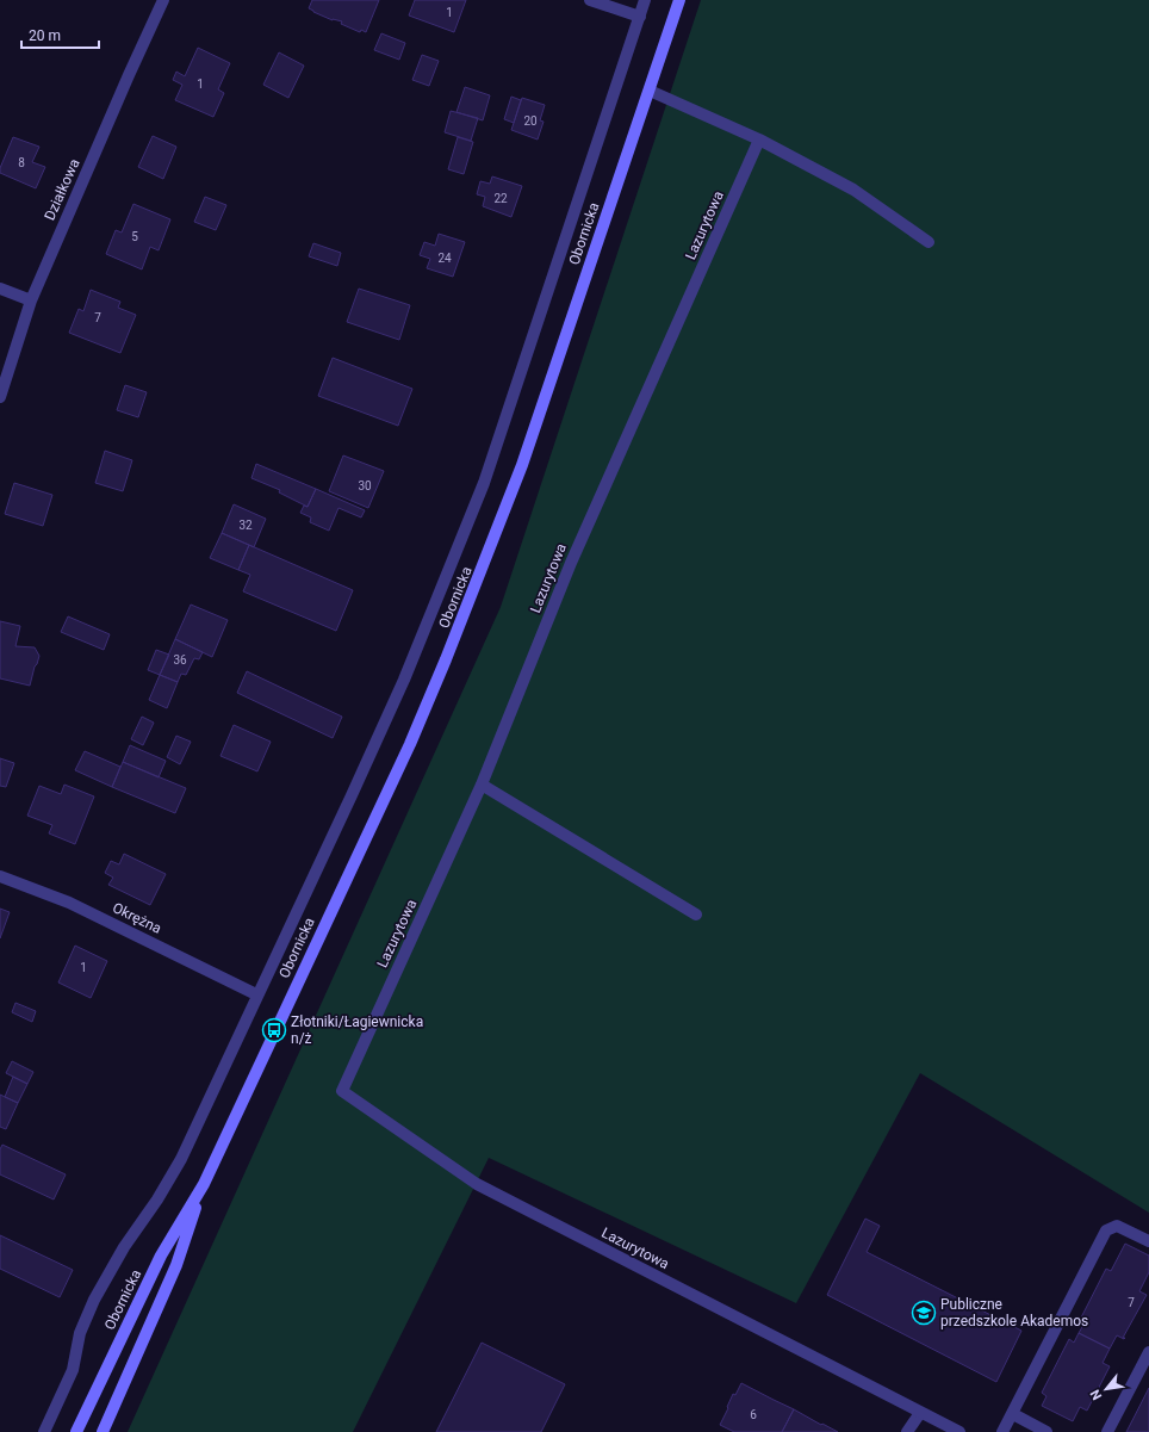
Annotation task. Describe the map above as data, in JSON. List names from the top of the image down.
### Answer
{
  "streets": {
    "main road": ["Obornicka"],
    "street": ["Działkowa", "Lazurytowa", "Okrężna"]
  },
  "places": {
    "bus stop": ["Złotniki/Łagiewnicka n/ż"],
    "school or university": ["Publiczne przedszkole Akademos"]
  },
  "house_numbers": [
    "1",
    "1",
    "20",
    "8",
    "22",
    "5",
    "24",
    "7",
    "30",
    "32",
    "36",
    "1",
    "7",
    "6"
  ],
  "scale_bar": "20 m",
  "north": "bottom left"
}
